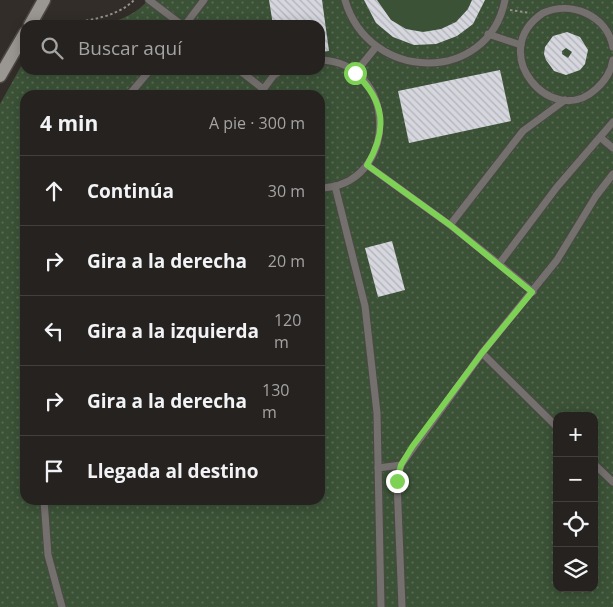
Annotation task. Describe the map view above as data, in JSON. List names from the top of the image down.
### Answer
{
  "page": {
    "search": "Buscar aquí",
    "heading": ["4 min", "A pie · 300 m"],
    "list": [
      ["Continúa", "30 m"],
      ["Gira a la derecha", "20 m"],
      ["Gira a la izquierda", "120 m"],
      ["Gira a la derecha", "130 m"],
      "Llegada al destino"
    ],
    "map_buttons": ["+", "−"]
  }
}
